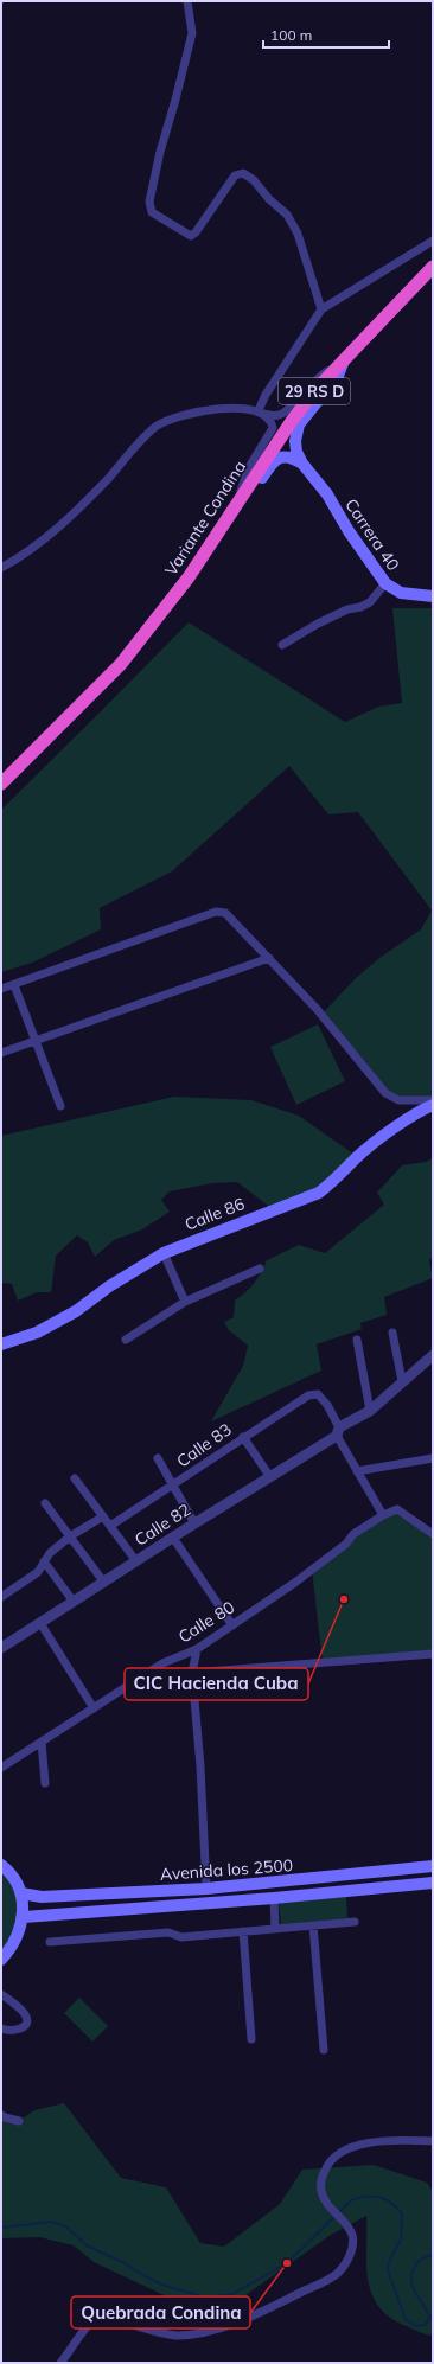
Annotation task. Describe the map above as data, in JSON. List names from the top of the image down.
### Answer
{
  "streets": {
    "highway": ["29 RS D", "Variante Condina"],
    "main road": ["Carrera 40", "Calle 86", "Avenida los 2500"],
    "street": ["Calle 83", "Calle 82", "Calle 80"]
  },
  "crossings": [
    ["Calle 83", "Calle 82"]
  ],
  "places": ["CIC Hacienda Cuba", "Quebrada Condina"],
  "scale_bar": "100 m"
}
